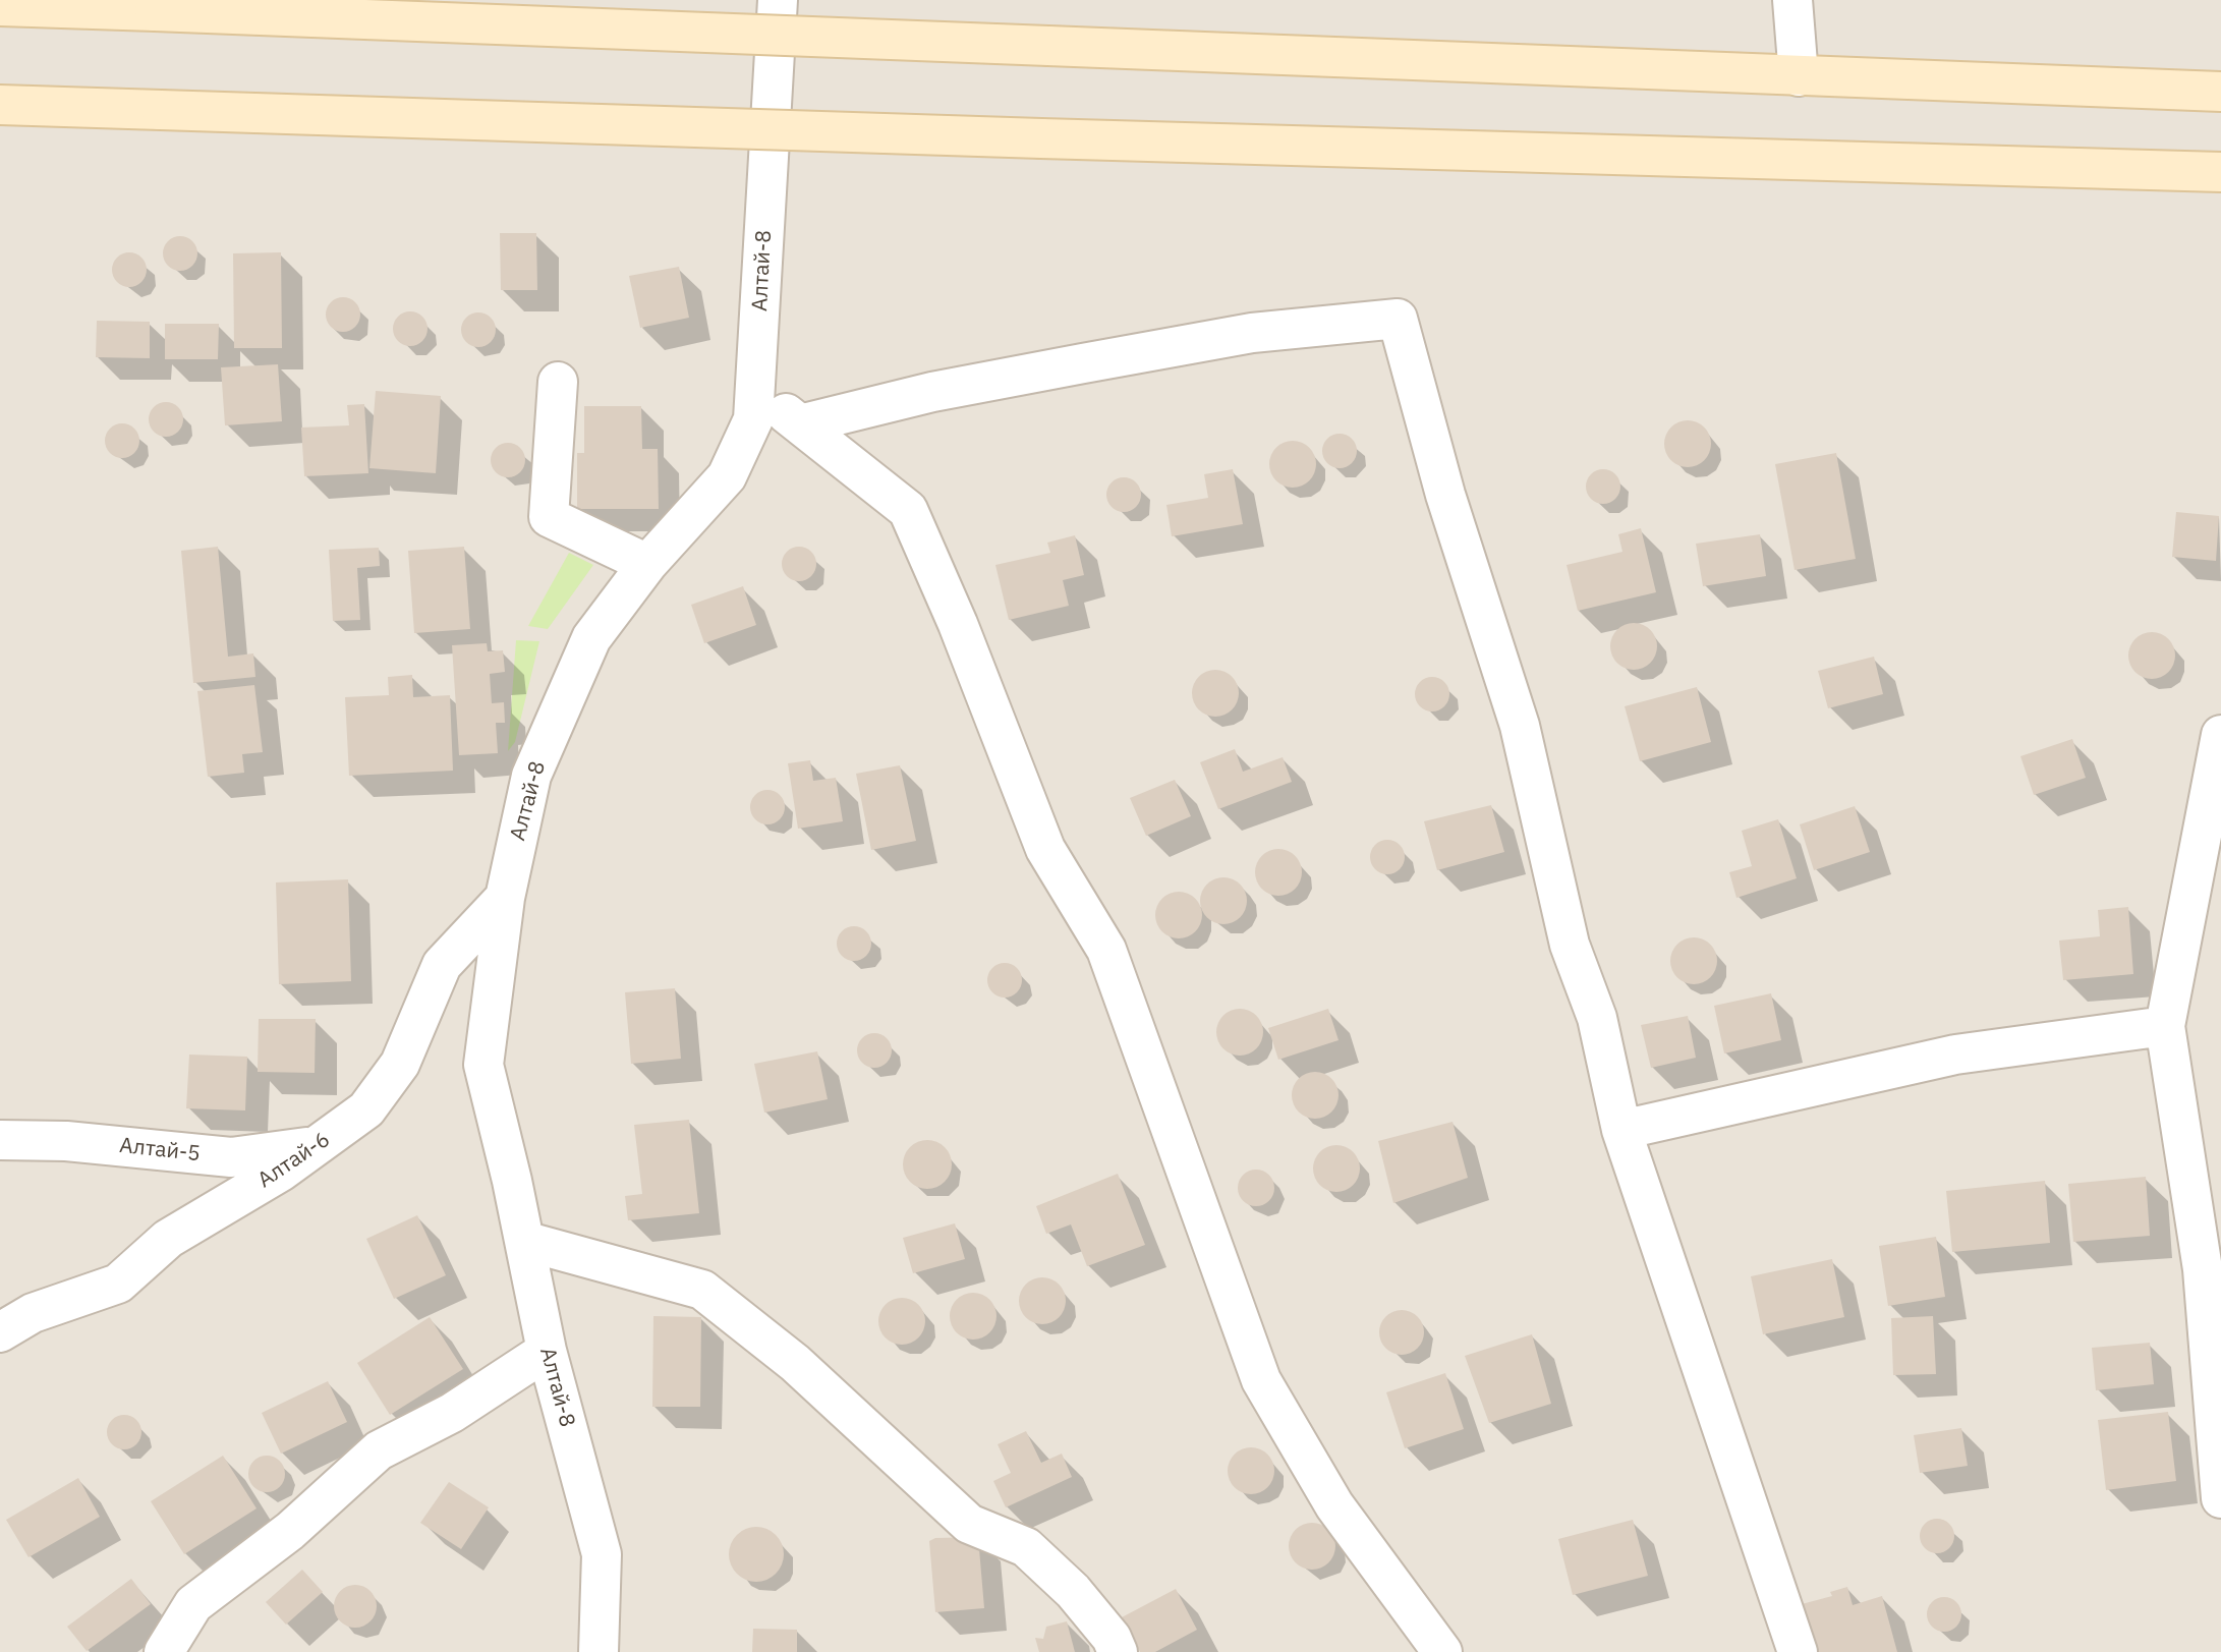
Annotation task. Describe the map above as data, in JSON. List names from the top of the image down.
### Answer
{
  "streets": {
    "street": ["Алтай-8", "Алтай-5", "Алтай-6"]
  },
  "crossings": [
    ["Алтай-8", "Алтай-6"],
    ["Алтай-5", "Алтай-6"]
  ]
}
